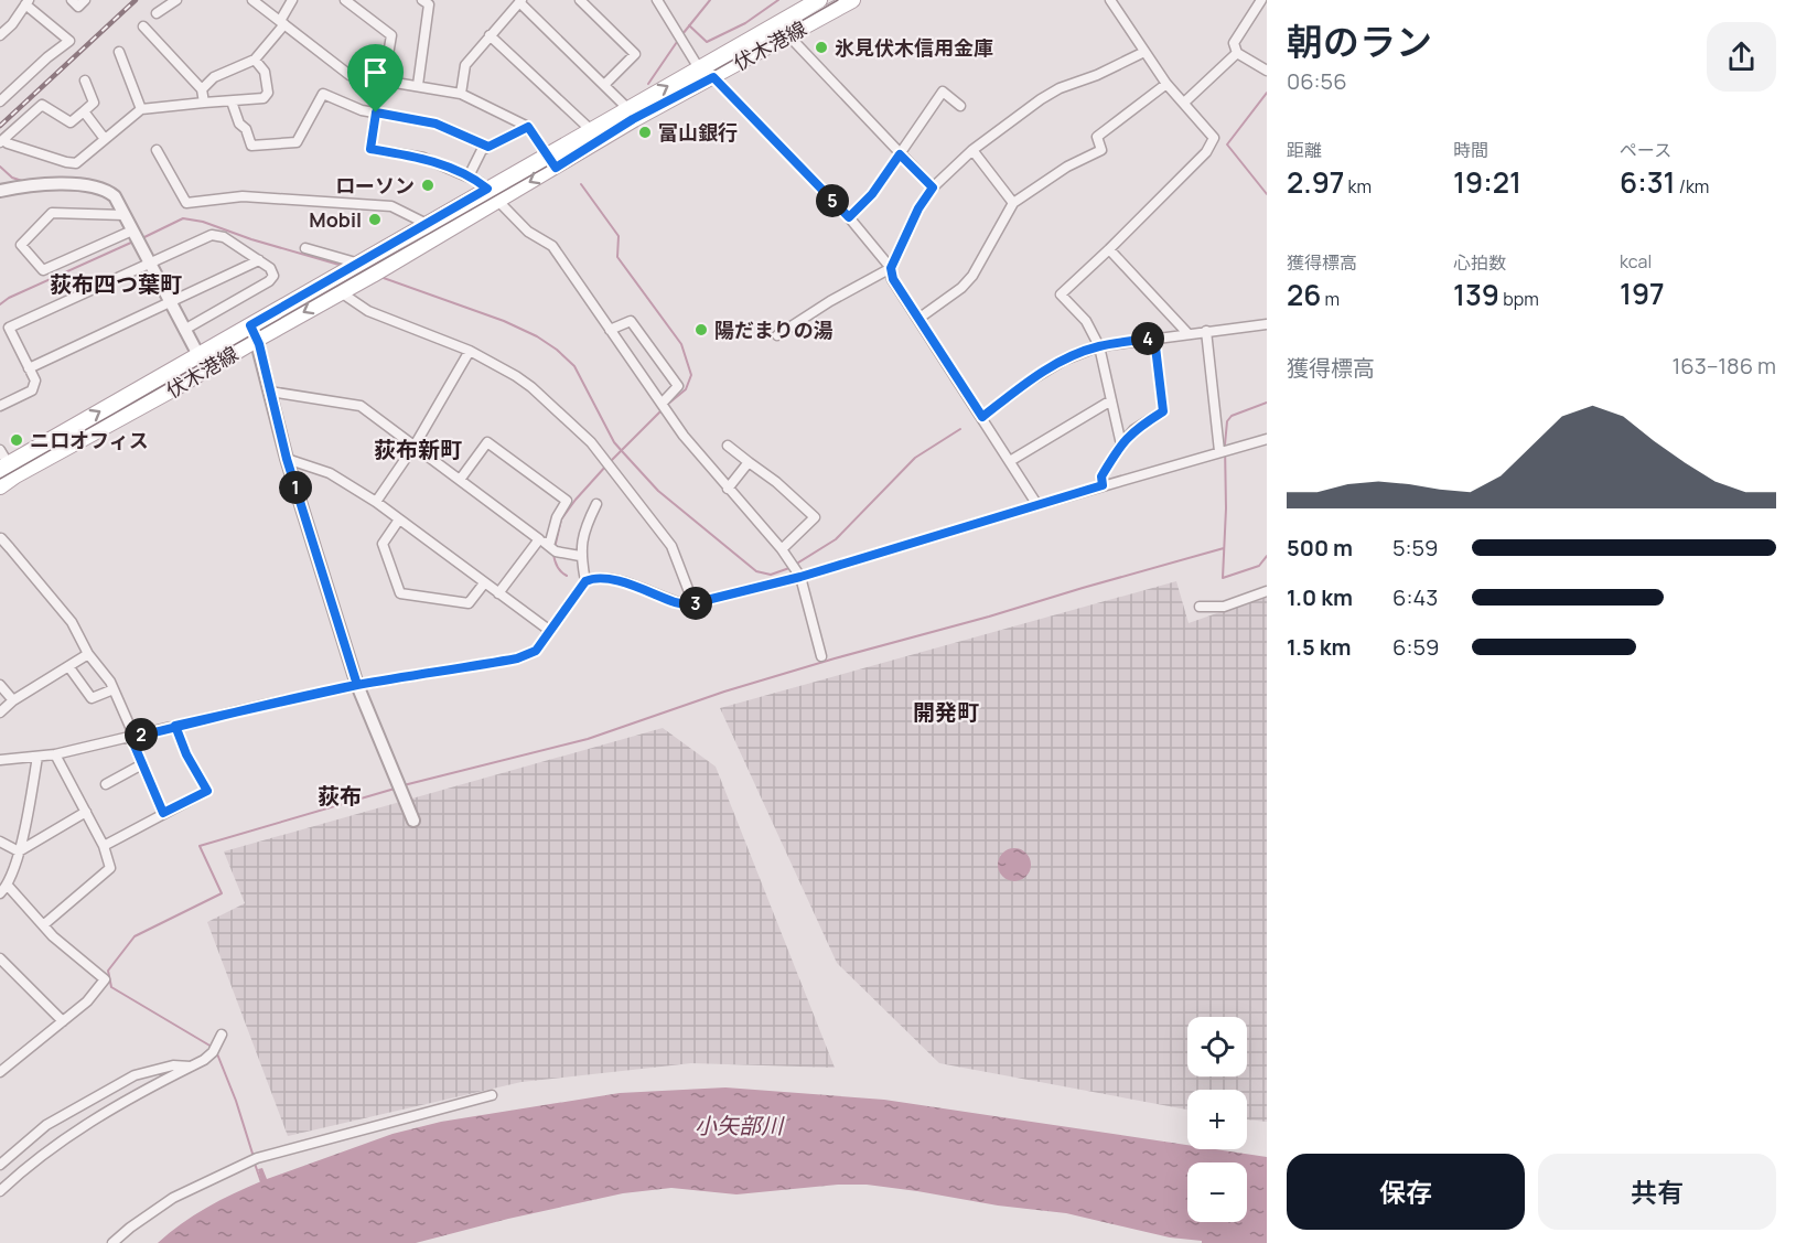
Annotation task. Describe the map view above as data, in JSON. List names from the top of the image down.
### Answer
{
  "streets": {
    "main road": ["伏木港線"]
  },
  "districts": [
    "荻布四つ葉町",
    "荻布新町",
    "開発町",
    "荻布"
  ],
  "water": ["小矢部川"],
  "places": [
    "氷見伏木信用金庫",
    "富山銀行",
    "ローソン",
    "Mobil",
    "陽だまりの湯",
    "ニロオフィス"
  ],
  "page": {
    "heading": ["朝のラン", "06:56"],
    "stats": [
      ["距離", "2.97 km"],
      ["時間", "19:21"],
      ["ペース", "6:31 /km"],
      ["獲得標高", "26 m"],
      ["心拍数", "139 bpm"],
      ["kcal", "197"]
    ],
    "pins": [
      "5",
      "4",
      "1",
      "3",
      "2"
    ],
    "chart": ["獲得標高", "163–186 m"],
    "list": [
      {
        "name": "500 m",
        "note": "5:59"
      },
      {
        "name": "1.0 km",
        "note": "6:43"
      },
      {
        "name": "1.5 km",
        "note": "6:59"
      }
    ],
    "map_buttons": ["+", "−"],
    "buttons": ["保存", "共有"]
  }
}
